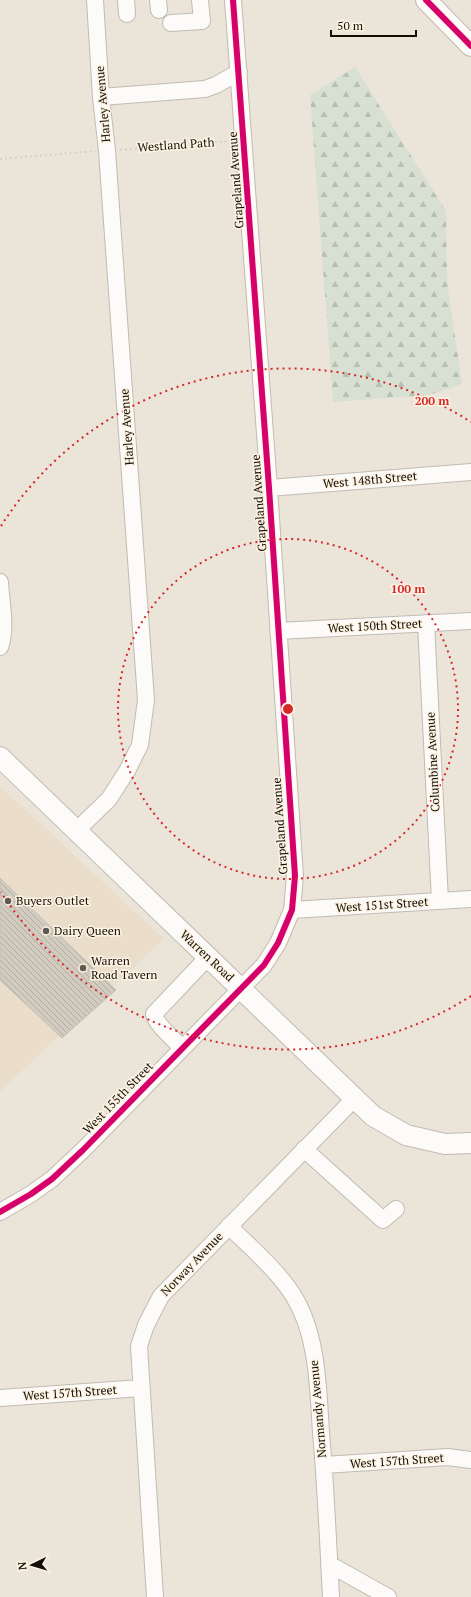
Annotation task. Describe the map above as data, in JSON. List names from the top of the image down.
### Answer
{
  "streets": {
    "main road": ["Warren Road"],
    "street": [
      "Harley Avenue",
      "Grapeland Avenue",
      "West 148th Street",
      "West 150th Street",
      "Columbine Avenue",
      "West 151st Street",
      "West 155th Street",
      "Norway Avenue",
      "West 157th Street",
      "Normandy Avenue"
    ],
    "path": ["Westland Path"]
  },
  "crossings": [
    ["Harley Avenue", "Warren Road"],
    ["Grapeland Avenue", "West 148th Street"],
    ["Grapeland Avenue", "West 150th Street"],
    ["Grapeland Avenue", "West 151st Street"],
    ["Grapeland Avenue", "Warren Road"],
    ["Grapeland Avenue", "West 155th Street"],
    ["West 150th Street", "Columbine Avenue"],
    ["Columbine Avenue", "West 151st Street"],
    ["Warren Road", "West 155th Street"],
    ["Warren Road", "Norway Avenue"],
    ["Norway Avenue", "West 157th Street"],
    ["Norway Avenue", "Normandy Avenue"],
    ["West 157th Street", "Normandy Avenue"]
  ],
  "places": ["Buyers Outlet", "Dairy Queen", "Warren Road Tavern"],
  "scale_bar": "50 m",
  "north": "left",
  "rings": ["200 m", "100 m"]
}
